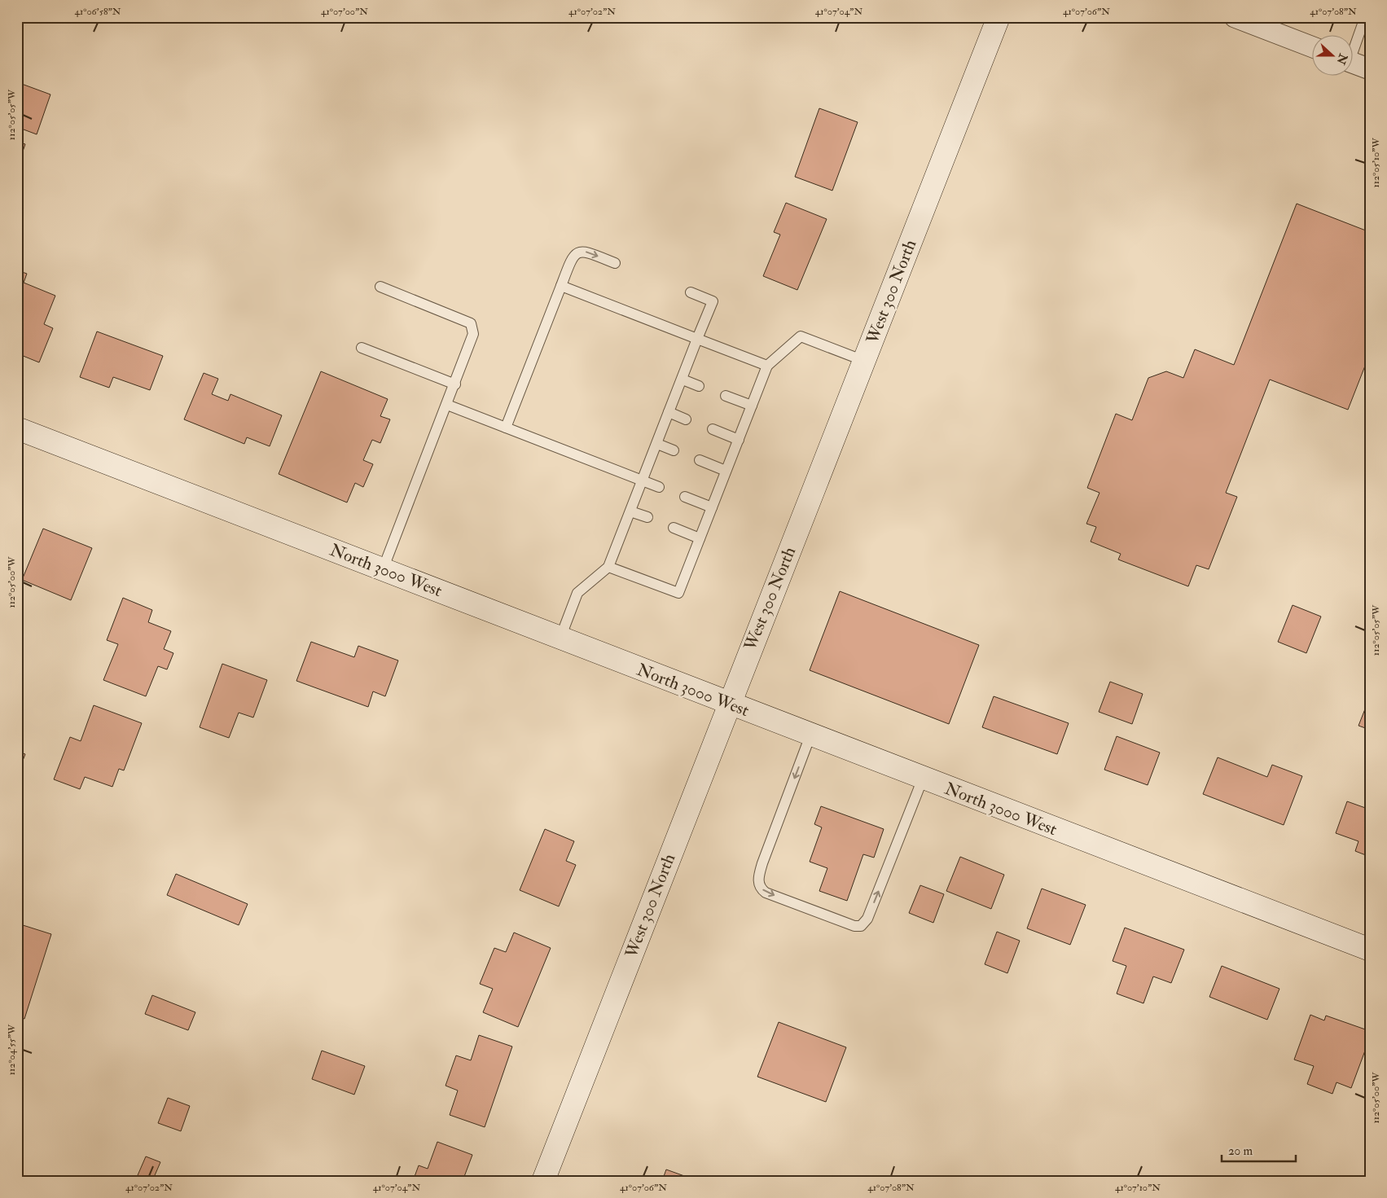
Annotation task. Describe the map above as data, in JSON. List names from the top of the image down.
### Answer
{
  "streets": {
    "main road": ["West 300 North", "North 3000 West"]
  },
  "crossings": [
    ["West 300 North", "North 3000 West"]
  ],
  "scale_bar": "20 m",
  "north": "right",
  "coordinates": [
    "41°06'58\"N",
    "41°07'00\"N",
    "41°07'02\"N",
    "41°07'04\"N",
    "41°07'06\"N",
    "41°07'08\"N",
    "112°05'05\"W",
    "112°05'10\"W",
    "112°05'00\"W",
    "112°04'55\"W",
    "41°07'10\"N"
  ]
}
